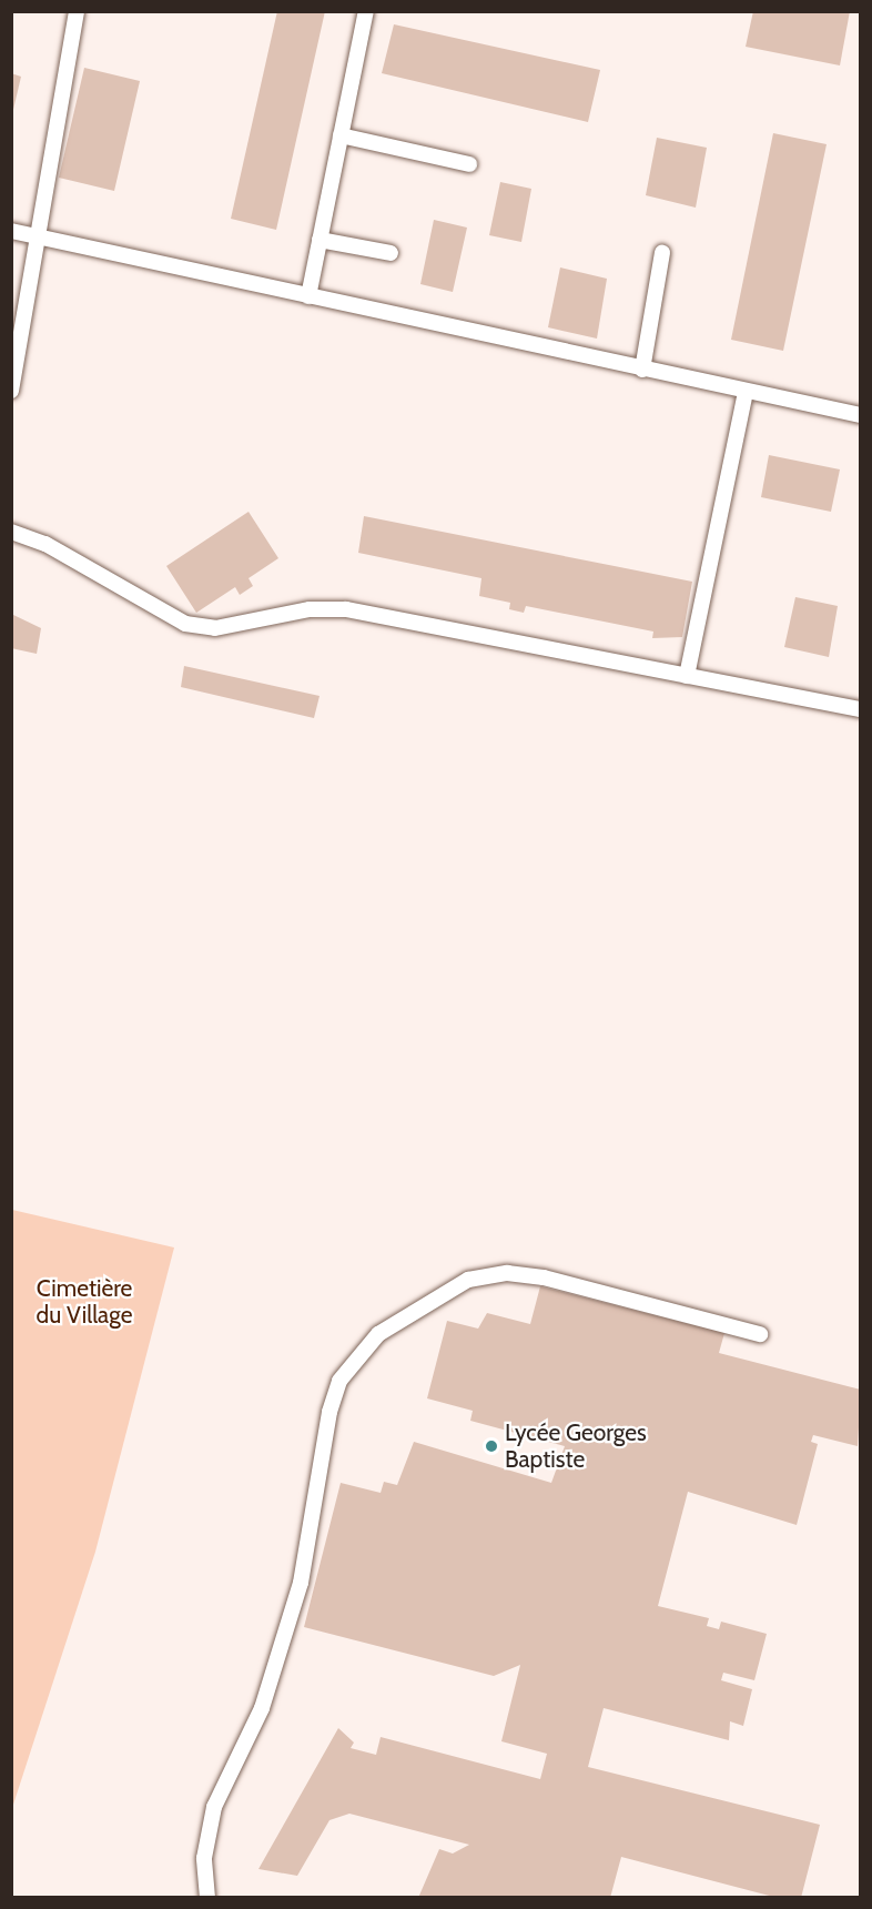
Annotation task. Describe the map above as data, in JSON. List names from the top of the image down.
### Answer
{
  "parks": ["Cimetière du Village"],
  "places": ["Lycée Georges Baptiste"]
}
